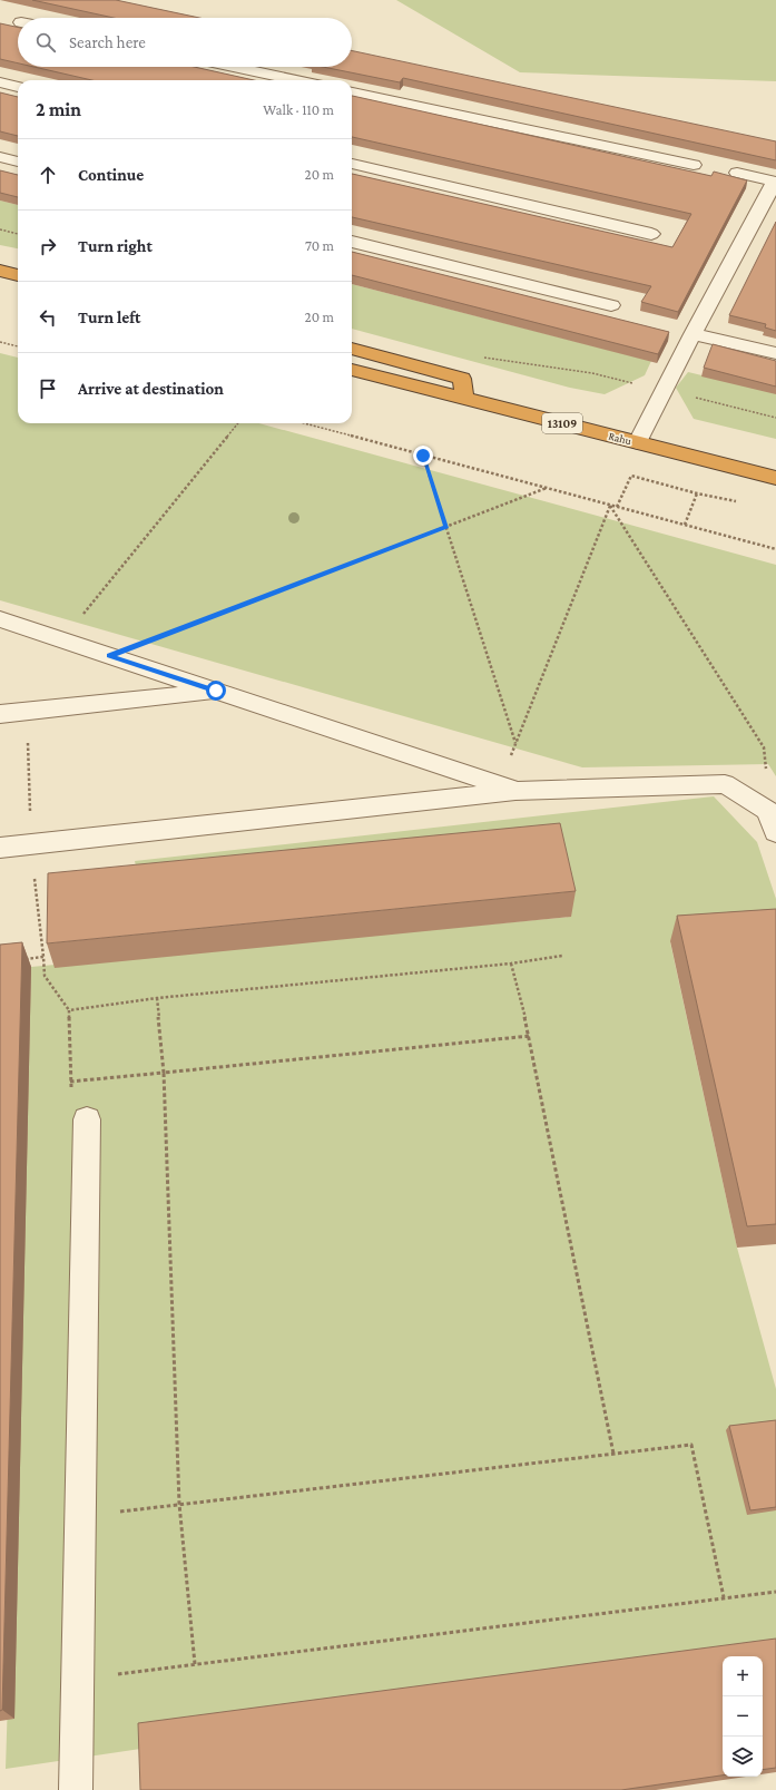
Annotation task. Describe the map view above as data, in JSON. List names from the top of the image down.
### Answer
{
  "streets": {
    "highway": ["13109", "Rahu"]
  },
  "page": {
    "search": "Search here",
    "heading": ["2 min", "Walk · 110 m"],
    "list": [
      ["Continue", "20 m"],
      ["Turn right", "70 m"],
      ["Turn left", "20 m"],
      "Arrive at destination"
    ],
    "map_buttons": ["+", "−"]
  }
}
